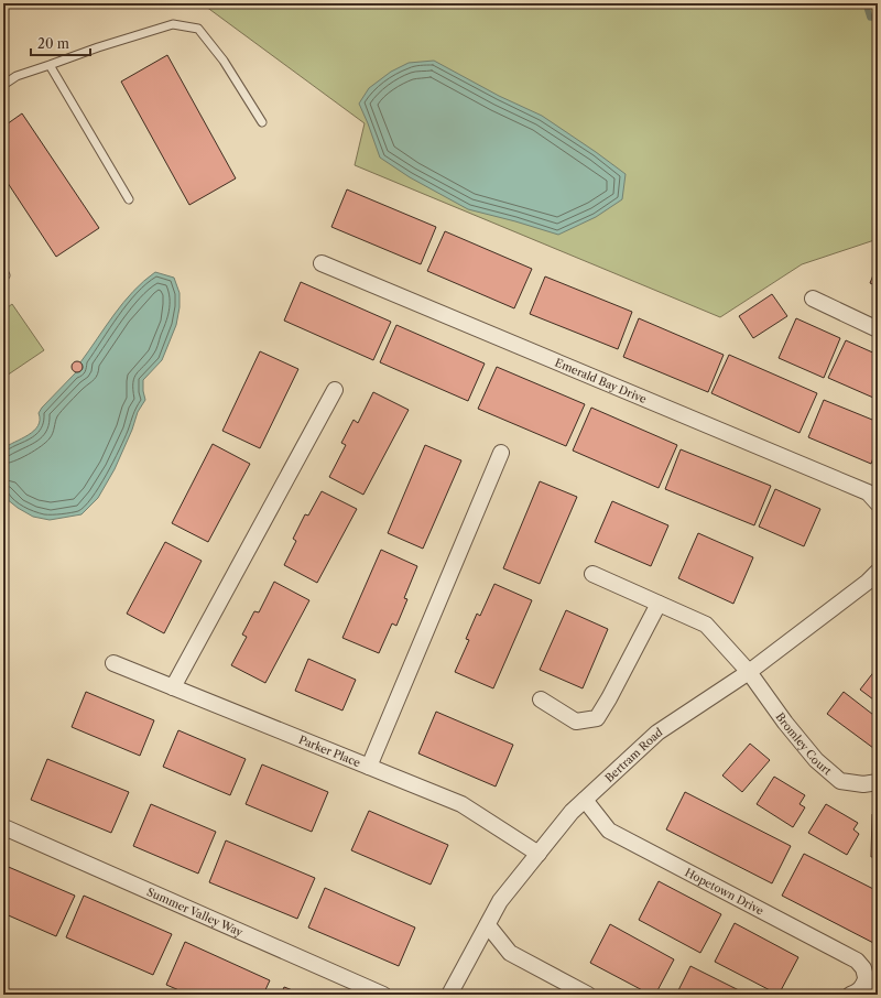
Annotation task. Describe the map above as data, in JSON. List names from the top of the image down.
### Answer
{
  "streets": {
    "street": [
      "Emerald Bay Drive",
      "Bromley Court",
      "Parker Place",
      "Bertram Road",
      "Hopetown Drive",
      "Summer Valley Way"
    ]
  },
  "crossings": [
    ["Bromley Court", "Bertram Road"],
    ["Parker Place", "Bertram Road"],
    ["Bertram Road", "Hopetown Drive"]
  ],
  "scale_bar": "20 m"
}
